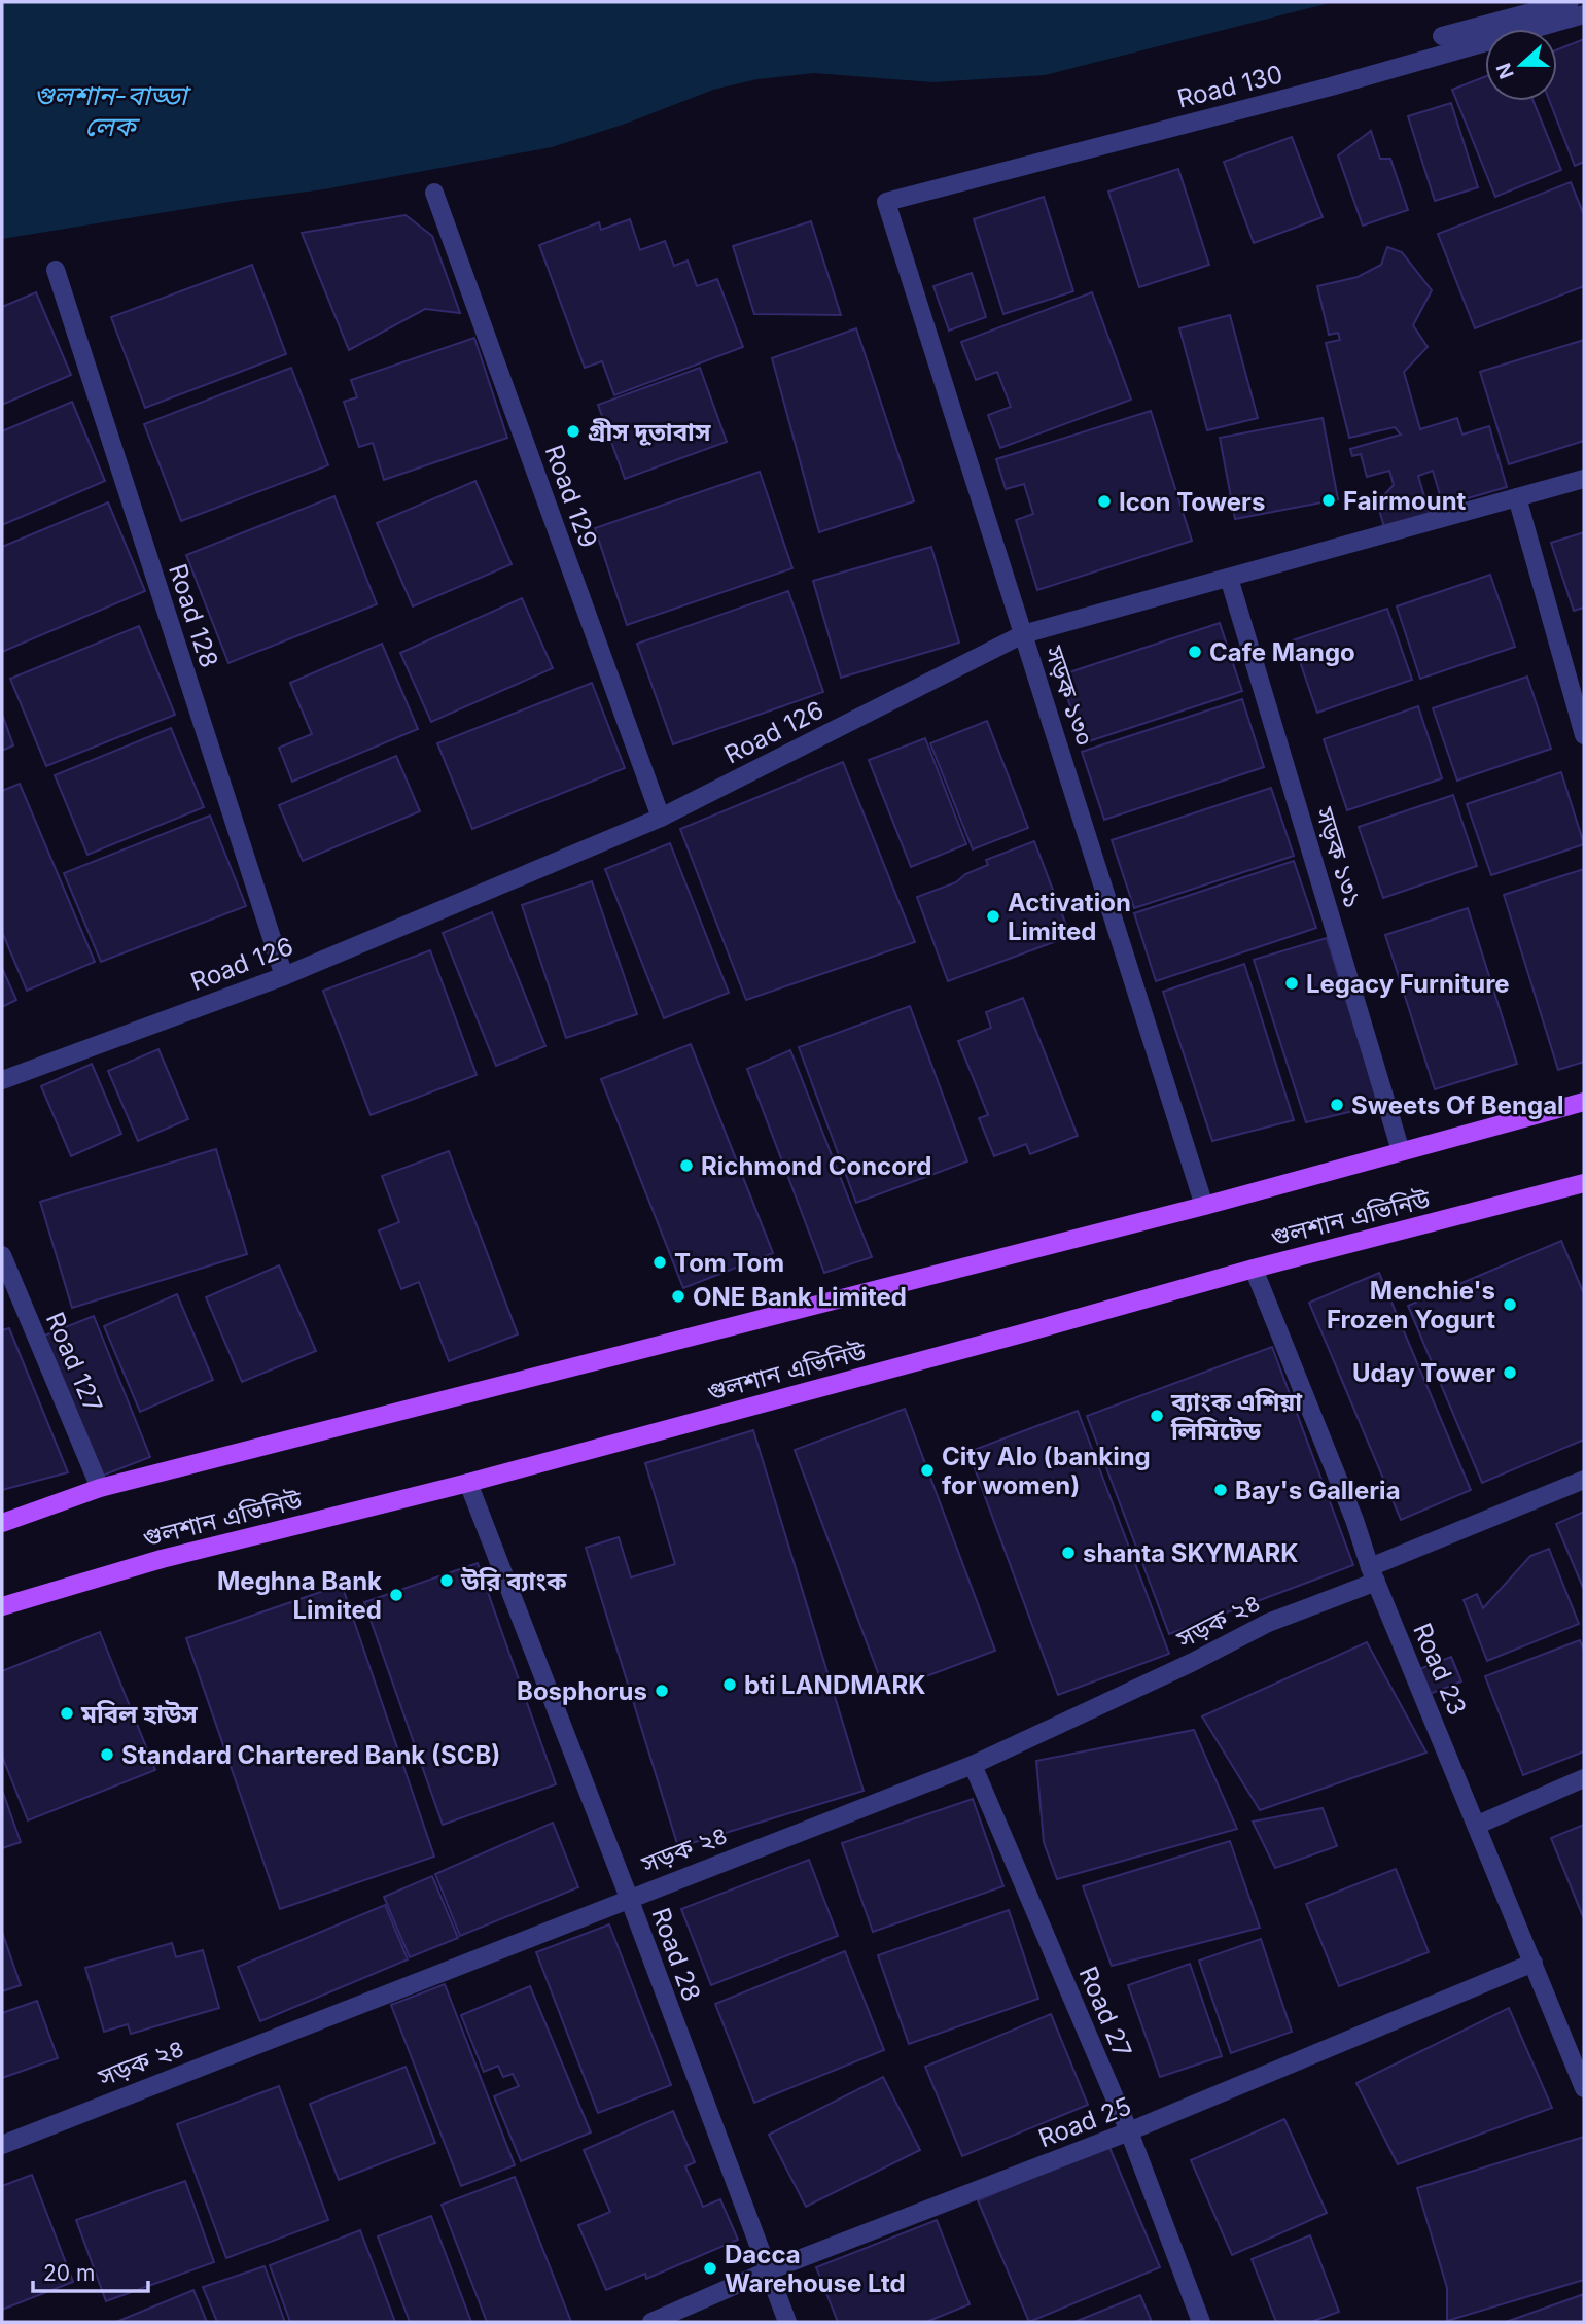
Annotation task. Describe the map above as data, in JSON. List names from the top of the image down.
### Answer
{
  "streets": {
    "main road": ["গুলশান এভিনিউ"],
    "street": [
      "Road 130",
      "Road 129",
      "Road 128",
      "সড়ক ১৩০",
      "Road 126",
      "সড়ক ১৩১",
      "Road 127",
      "সড়ক ২৪",
      "Road 23",
      "Road 28",
      "Road 27",
      "Road 25"
    ]
  },
  "crossings": [
    ["Road 130", "সড়ক ১৩০"],
    ["Road 129", "Road 126"],
    ["Road 128", "Road 126"],
    ["সড়ক ১৩০", "Road 126"],
    ["সড়ক ১৩০", "গুলশান এভিনিউ"],
    ["Road 126", "সড়ক ১৩১"],
    ["সড়ক ১৩১", "গুলশান এভিনিউ"],
    ["গুলশান এভিনিউ", "Road 127"],
    ["গুলশান এভিনিউ", "Road 23"],
    ["গুলশান এভিনিউ", "Road 28"],
    ["সড়ক ২৪", "Road 23"],
    ["সড়ক ২৪", "Road 28"],
    ["সড়ক ২৪", "Road 27"],
    ["Road 23", "Road 25"],
    ["Road 28", "Road 25"],
    ["Road 27", "Road 25"]
  ],
  "water": ["গুলশান-বাড্ডা লেক"],
  "places": [
    "গ্রীস দূতাবাস",
    "Fairmount",
    "Icon Towers",
    "Cafe Mango",
    "Activation Limited",
    "Legacy Furniture",
    "Sweets Of Bengal",
    "Richmond Concord",
    "Tom Tom",
    "ONE Bank Limited",
    "Menchie's Frozen Yogurt",
    "Uday Tower",
    "ব্যাংক এশিয়া লিমিটেড",
    "City Alo (banking for women)",
    "Bay's Galleria",
    "shanta SKYMARK",
    "উরি ব্যাংক",
    "Meghna Bank Limited",
    "bti LANDMARK",
    "Bosphorus",
    "মবিল হাউস",
    "Standard Chartered Bank (SCB)",
    "Dacca Warehouse Ltd"
  ],
  "scale_bar": "20 m",
  "north": "left"
}
